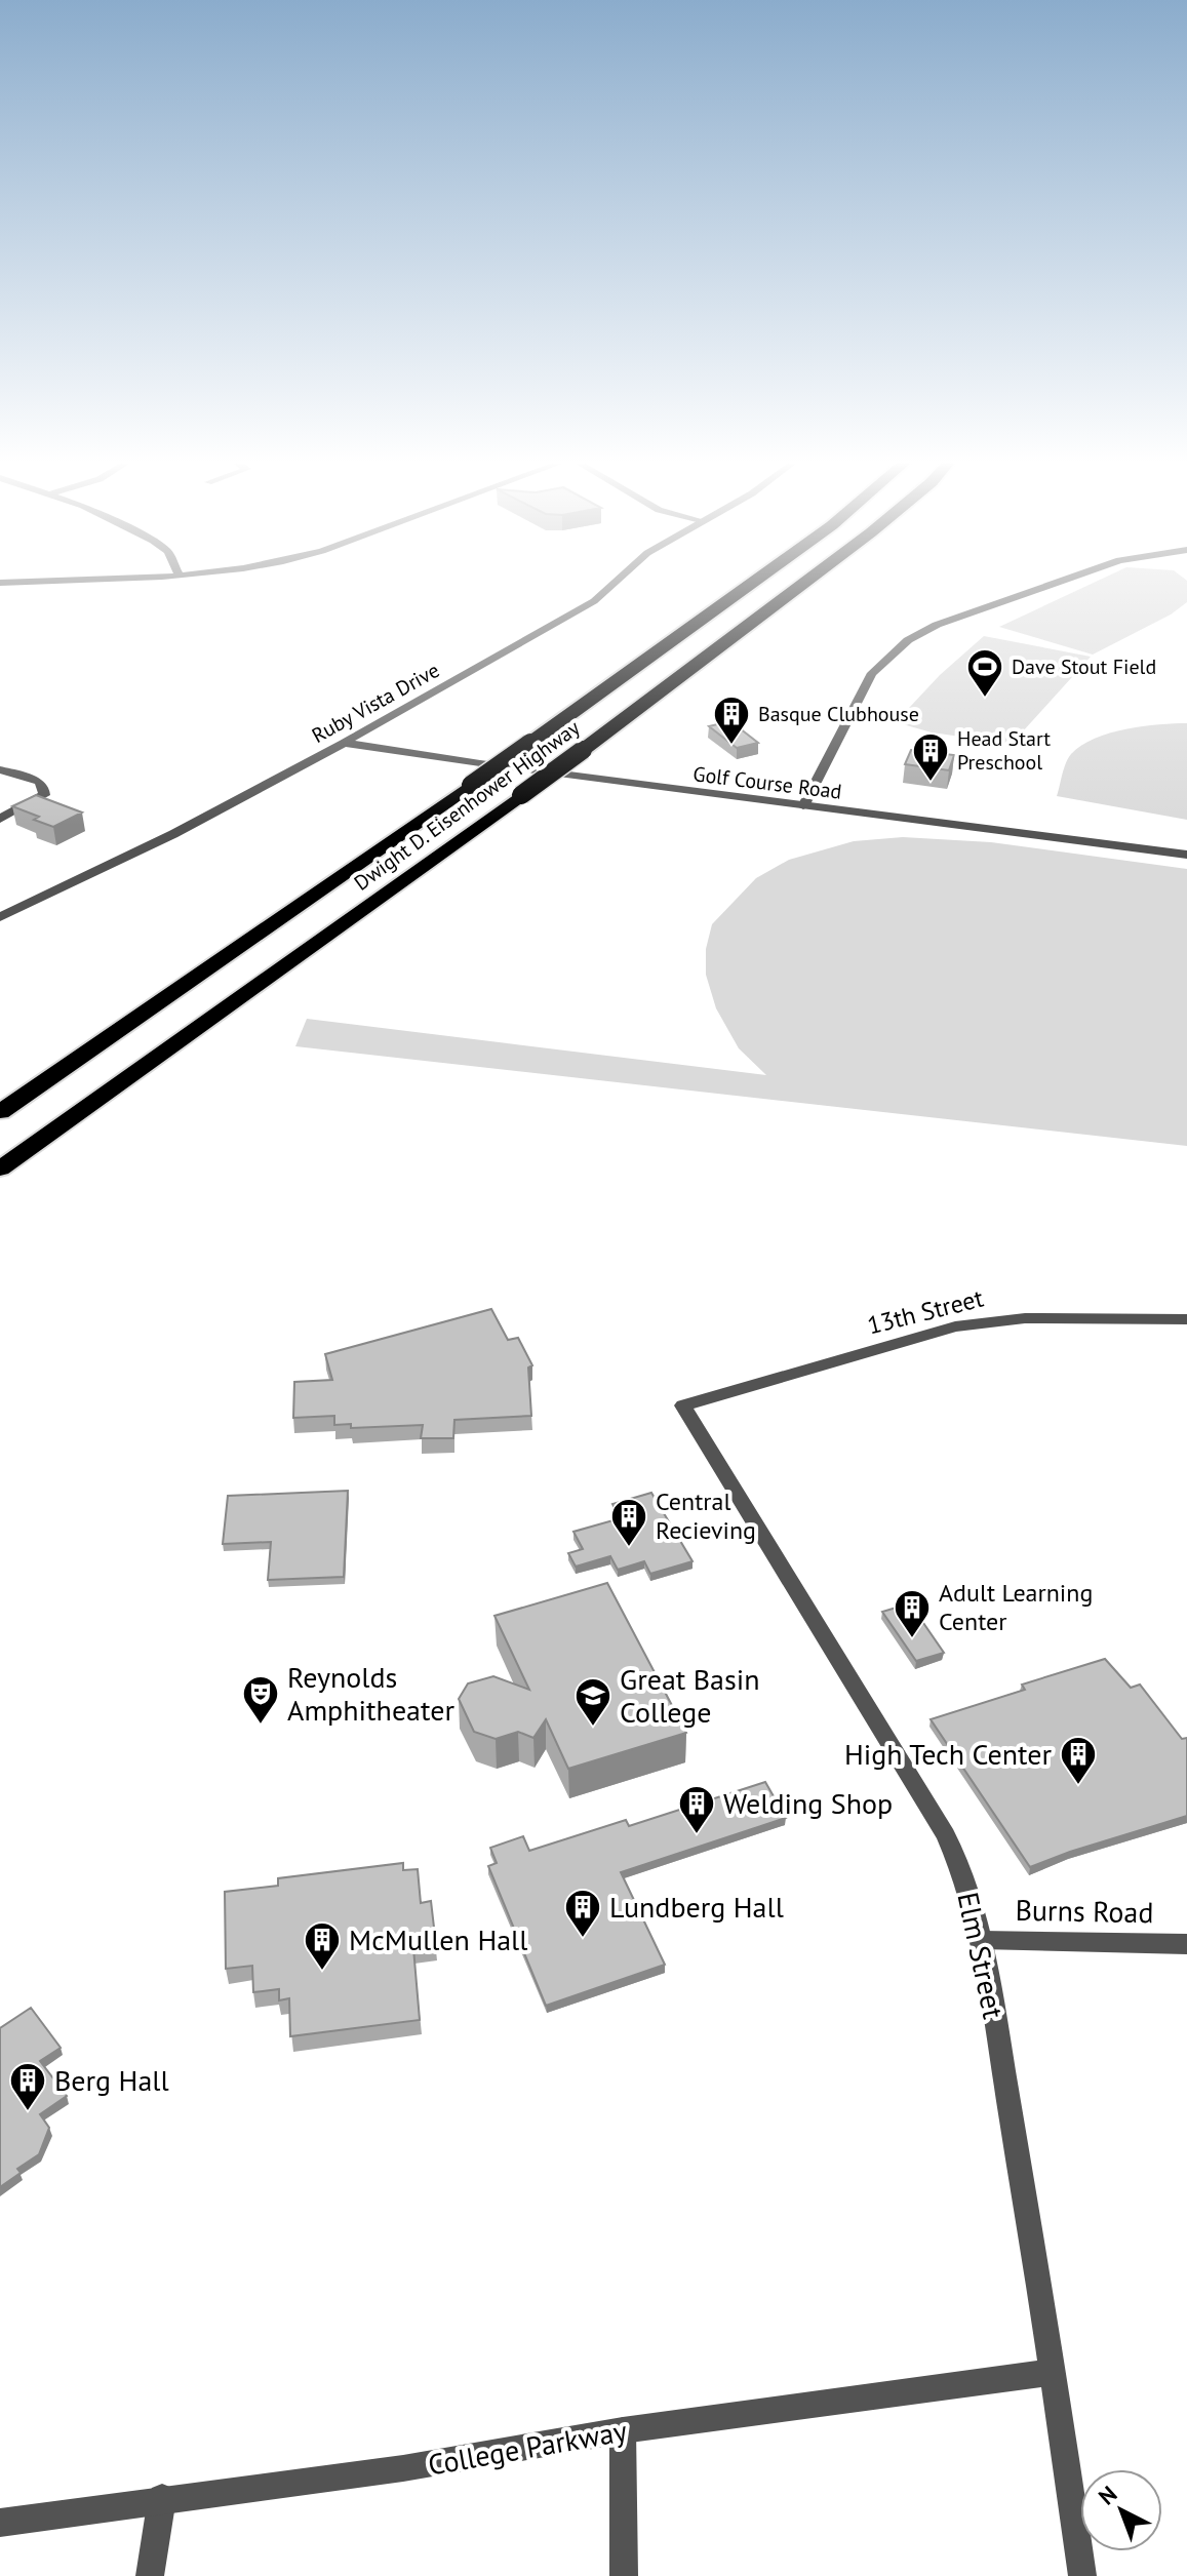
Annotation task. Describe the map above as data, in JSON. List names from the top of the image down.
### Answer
{
  "streets": {
    "highway": ["Dwight D. Eisenhower Highway"],
    "street": [
      "Ruby Vista Drive",
      "Golf Course Road",
      "13th Street",
      "Burns Road",
      "Elm Street",
      "College Parkway"
    ]
  },
  "crossings": [
    ["Ruby Vista Drive", "Golf Course Road"],
    ["13th Street", "Elm Street"],
    ["Burns Road", "Elm Street"],
    ["Elm Street", "College Parkway"]
  ],
  "places": {
    "sports": ["Dave Stout Field"],
    "building": [
      "Basque Clubhouse",
      "Head Start Preschool",
      "Central Recieving",
      "Adult Learning Center",
      "High Tech Center",
      "Welding Shop",
      "Lundberg Hall",
      "McMullen Hall",
      "Berg Hall"
    ],
    "theatre": ["Reynolds Amphitheater"],
    "school or university": ["Great Basin College"]
  },
  "north": "top left"
}
